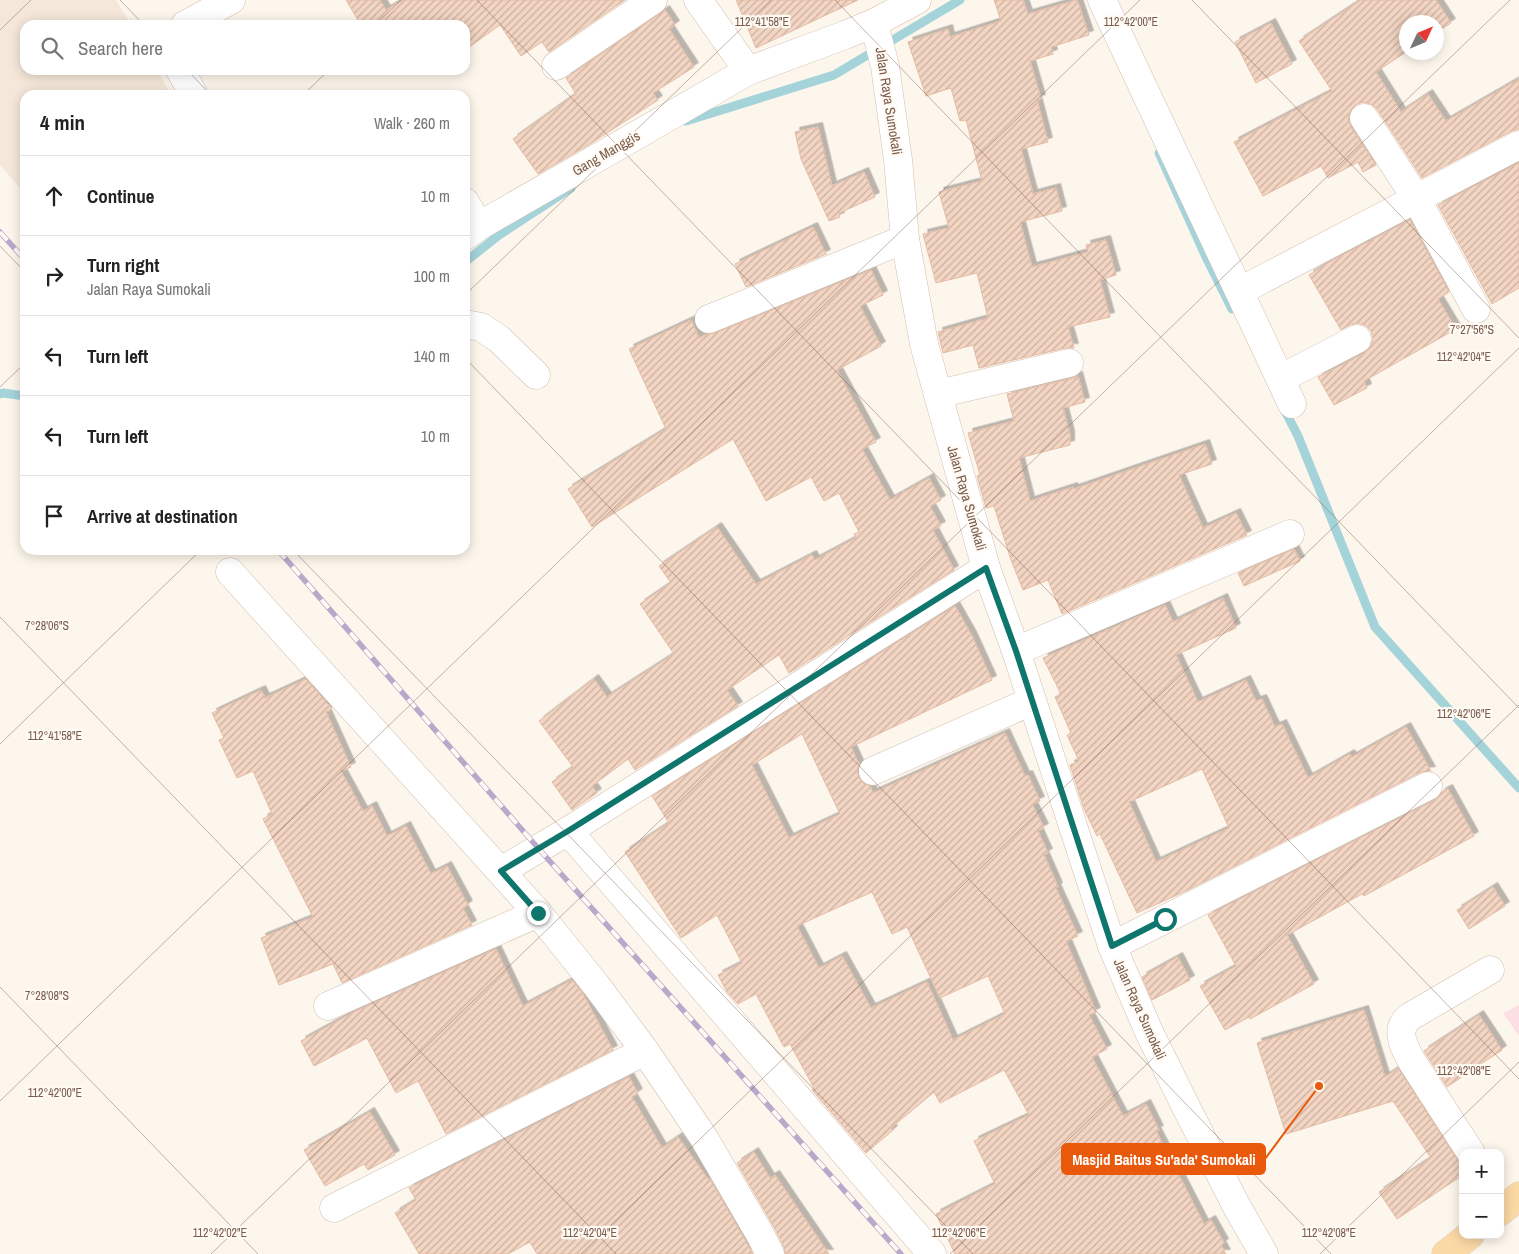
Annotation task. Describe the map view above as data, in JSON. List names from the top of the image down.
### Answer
{
  "streets": {
    "street": ["Jalan Raya Sumokali", "Gang Manggis"]
  },
  "crossings": [
    ["Jalan Raya Sumokali", "Gang Manggis"]
  ],
  "places": ["Masjid Baitus Su'ada' Sumokali"],
  "north": "top right",
  "page": {
    "search": "Search here",
    "heading": ["4 min", "Walk · 260 m"],
    "list": [
      ["Continue", "10 m"],
      ["Turn right", "Jalan Raya Sumokali", "100 m"],
      ["Turn left", "140 m"],
      ["Turn left", "10 m"],
      "Arrive at destination"
    ],
    "map_buttons": ["+", "−"]
  },
  "coordinates": [
    "112°41'58\"E",
    "112°42'00\"E",
    "7°27'56\"S",
    "112°42'04\"E",
    "7°28'06\"S",
    "112°42'06\"E",
    "7°28'08\"S",
    "112°42'08\"E",
    "112°42'02\"E"
  ]
}
